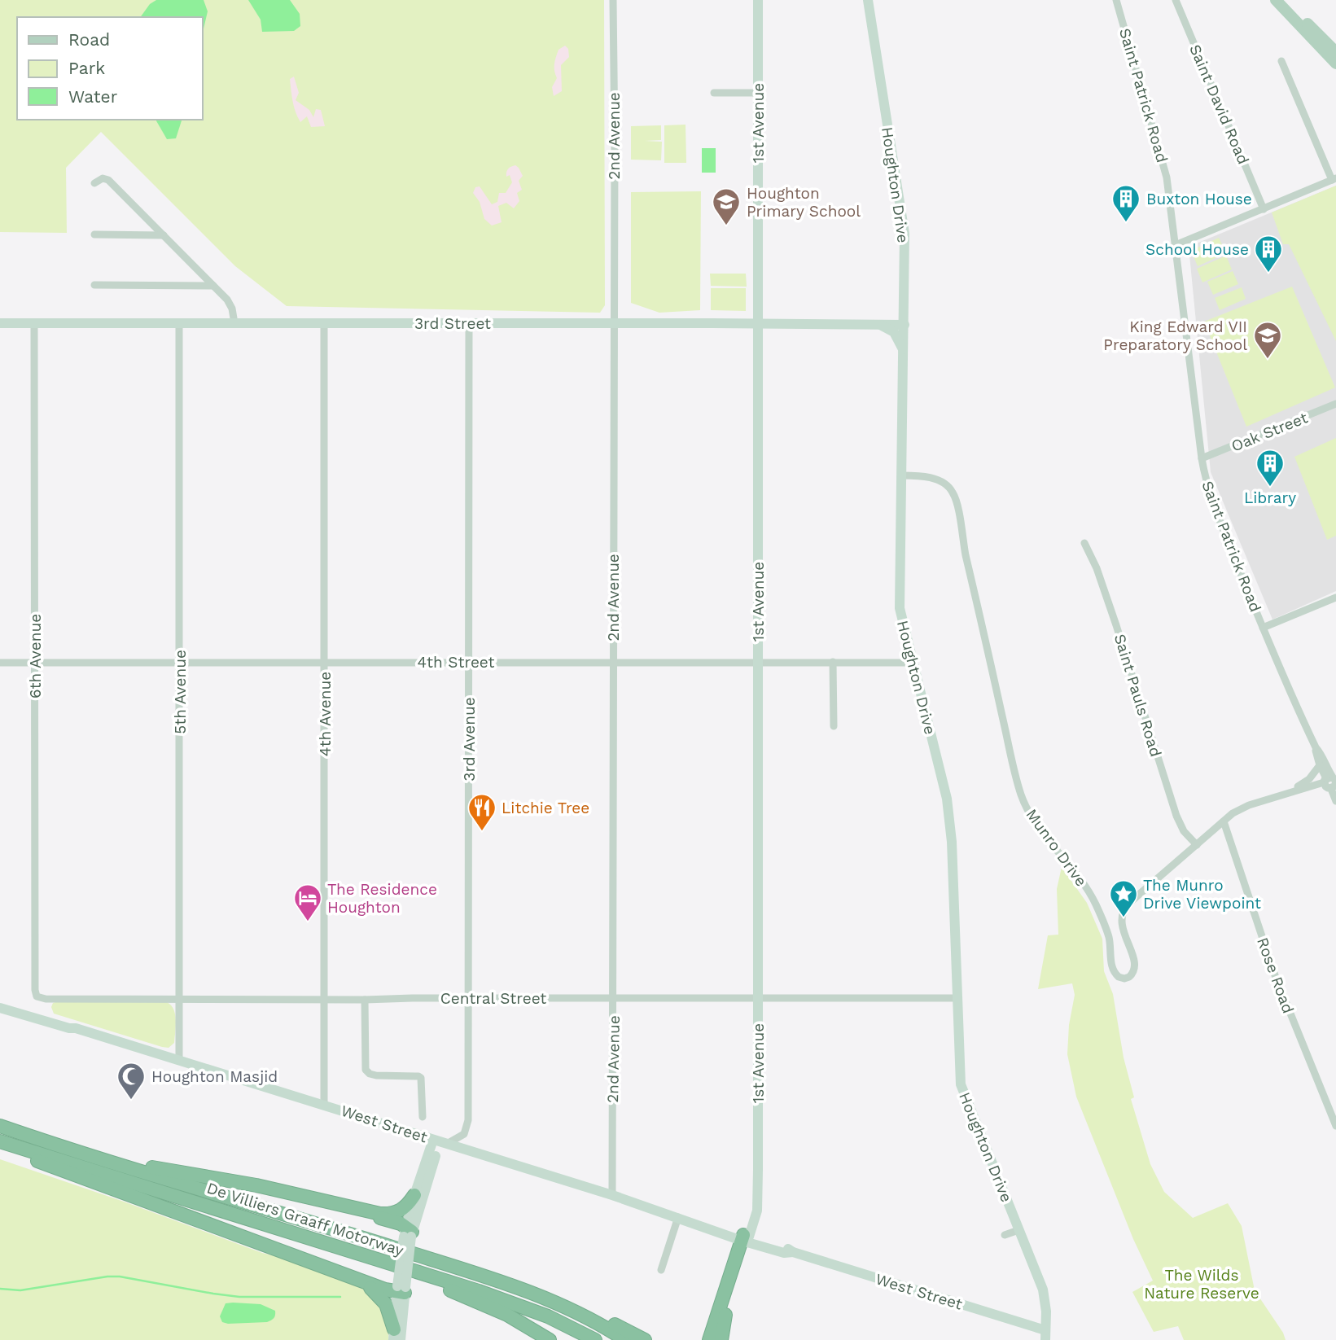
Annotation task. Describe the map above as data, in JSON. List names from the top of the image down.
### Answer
{
  "streets": {
    "highway": ["De Villiers Graaff Motorway"],
    "main road": [
      "1st Avenue",
      "Houghton Drive",
      "3rd Street",
      "West Street"
    ],
    "street": [
      "Saint Patrick Road",
      "Saint David Road",
      "2nd Avenue",
      "Oak Street",
      "6th Avenue",
      "4th Street",
      "5th Avenue",
      "Saint Pauls Road",
      "4th Avenue",
      "3rd Avenue",
      "Munro Drive",
      "Rose Road",
      "Central Street"
    ]
  },
  "crossings": [
    ["Saint Patrick Road", "Oak Street"],
    ["1st Avenue", "3rd Street"],
    ["1st Avenue", "4th Street"],
    ["1st Avenue", "Central Street"],
    ["1st Avenue", "West Street"],
    ["2nd Avenue", "3rd Street"],
    ["2nd Avenue", "4th Street"],
    ["2nd Avenue", "Central Street"],
    ["2nd Avenue", "West Street"],
    ["Houghton Drive", "3rd Street"],
    ["Houghton Drive", "4th Street"],
    ["Houghton Drive", "Munro Drive"],
    ["Houghton Drive", "Central Street"],
    ["Houghton Drive", "West Street"],
    ["3rd Street", "6th Avenue"],
    ["3rd Street", "5th Avenue"],
    ["3rd Street", "4th Avenue"],
    ["3rd Street", "3rd Avenue"],
    ["6th Avenue", "4th Street"],
    ["6th Avenue", "Central Street"],
    ["4th Street", "5th Avenue"],
    ["4th Street", "4th Avenue"],
    ["4th Street", "3rd Avenue"],
    ["5th Avenue", "Central Street"],
    ["5th Avenue", "West Street"],
    ["Saint Pauls Road", "Munro Drive"],
    ["4th Avenue", "Central Street"],
    ["4th Avenue", "West Street"],
    ["3rd Avenue", "Central Street"],
    ["3rd Avenue", "West Street"],
    ["Munro Drive", "Rose Road"]
  ],
  "parks": ["The Wilds Nature Reserve"],
  "places": {
    "building": ["Buxton House", "School House", "Library"],
    "school or university": ["Houghton Primary School", "King Edward VII Preparatory School"],
    "restaurant": ["Litchie Tree"],
    "place": ["The Munro Drive Viewpoint"],
    "hotel": ["The Residence Houghton"],
    "mosque": ["Houghton Masjid"]
  },
  "legend": ["Road", "Park", "Water"]
}
